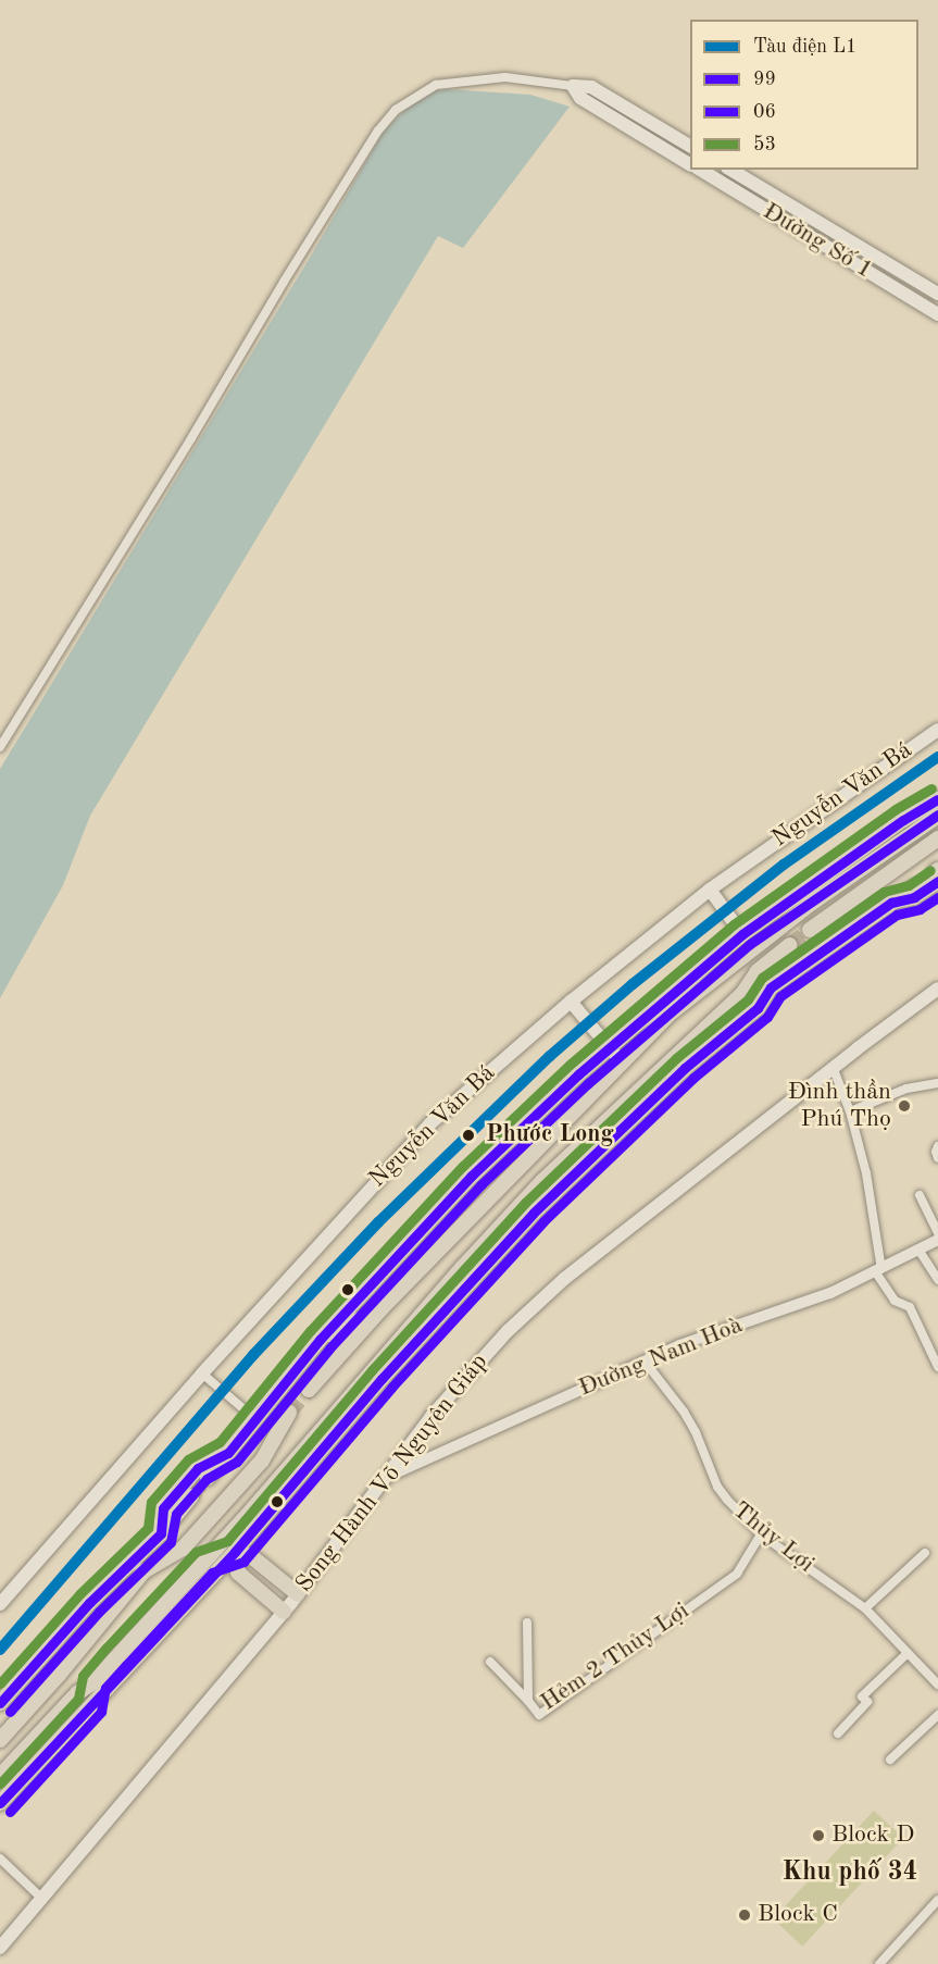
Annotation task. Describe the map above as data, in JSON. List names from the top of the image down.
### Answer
{
  "streets": {
    "main road": ["Đường Số 1", "Nguyễn Văn Bá", "Song Hành Võ Nguyên Giáp"],
    "street": ["Đường Nam Hoà", "Thủy Lợi", "Hẻm 2 Thủy Lợi"]
  },
  "crossings": [
    ["Đường Nam Hoà", "Song Hành Võ Nguyên Giáp"],
    ["Đường Nam Hoà", "Thủy Lợi"],
    ["Thủy Lợi", "Hẻm 2 Thủy Lợi"]
  ],
  "districts": ["Khu phố 34"],
  "places": [
    "Đình thần Phú Thọ",
    "Phước Long",
    "Block D",
    "Block C"
  ],
  "lines": [
    "metro line L1",
    "transit line 53",
    "transit line 99",
    "transit line 06"
  ],
  "legend": [
    "Tàu điện L1",
    "99",
    "06",
    "53"
  ]
}
